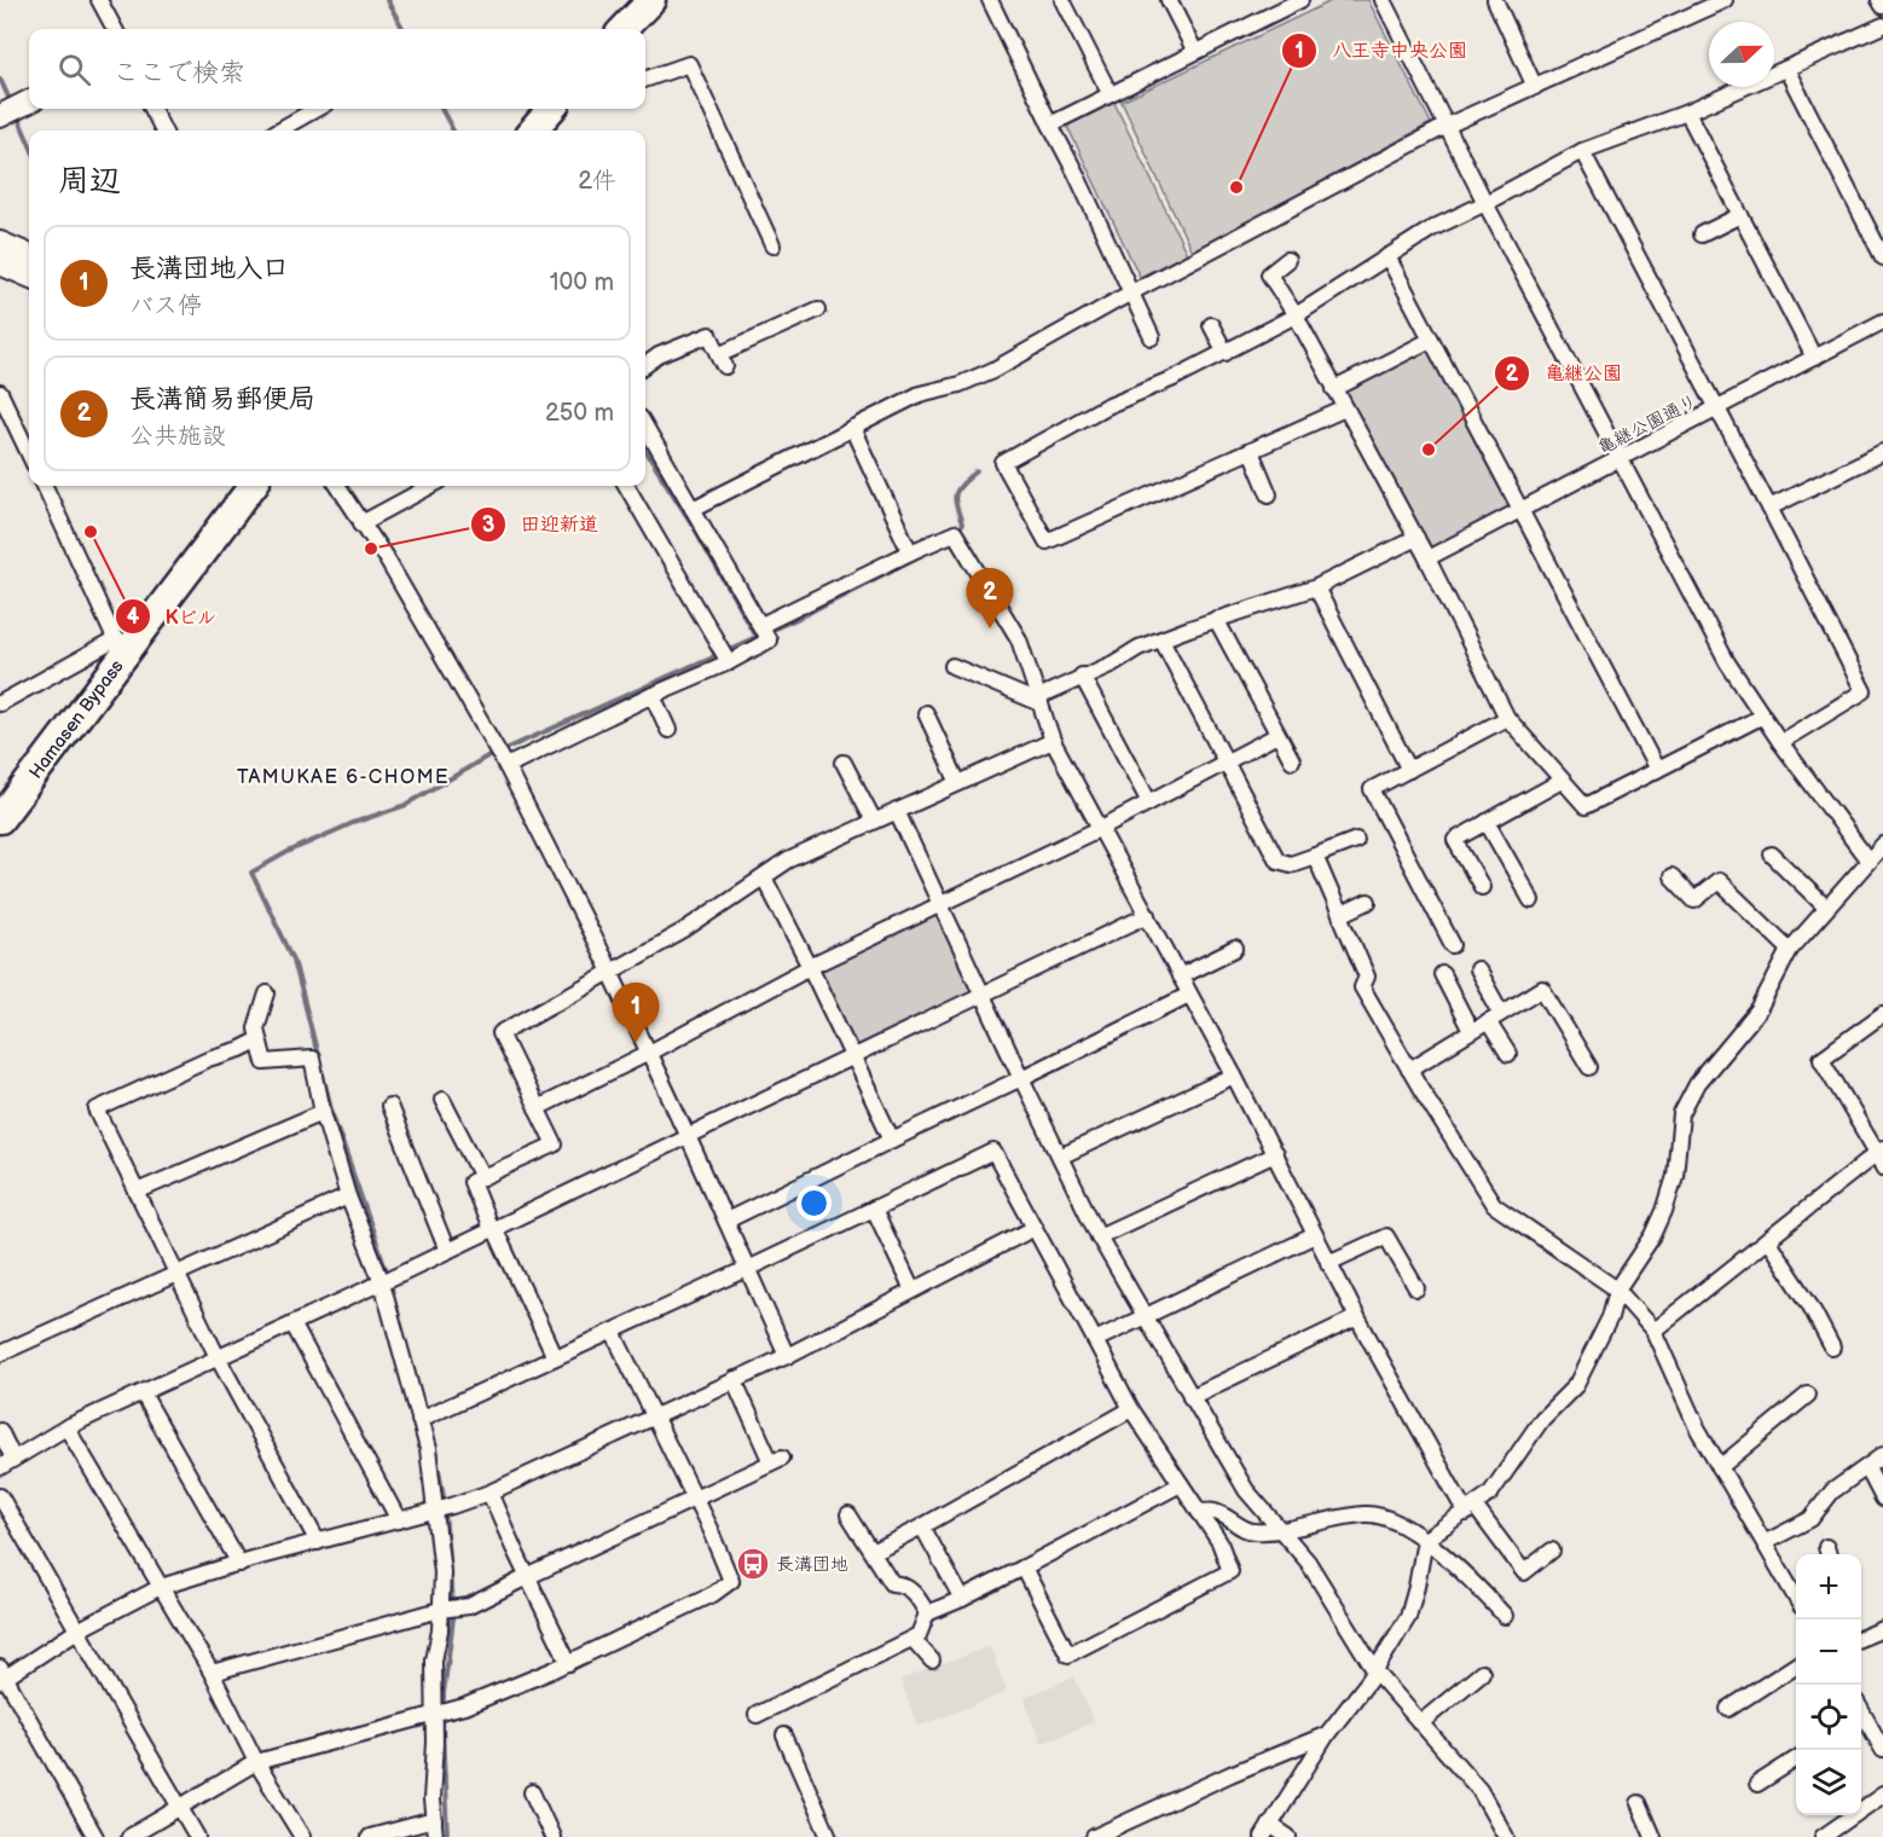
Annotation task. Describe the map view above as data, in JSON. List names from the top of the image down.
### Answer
{
  "streets": {
    "highway": ["Hamasen Bypass"],
    "street": ["亀継公園通り"]
  },
  "districts": ["TAMUKAE 6-CHOME"],
  "places": {
    "other": [
      "八王寺中央公園",
      "亀継公園",
      "Kビル",
      "田迎新道"
    ],
    "bus stop": ["長溝団地"]
  },
  "north": "right",
  "page": {
    "search": "ここで検索",
    "heading": ["周辺", "2件"],
    "list": [
      {
        "mark": "1",
        "name": "長溝団地入口",
        "note": "バス停",
        "value": "100 m"
      },
      {
        "mark": "2",
        "name": "長溝簡易郵便局",
        "note": "公共施設",
        "value": "250 m"
      }
    ],
    "pins": ["2", "1"],
    "map_buttons": ["+", "−"]
  }
}
